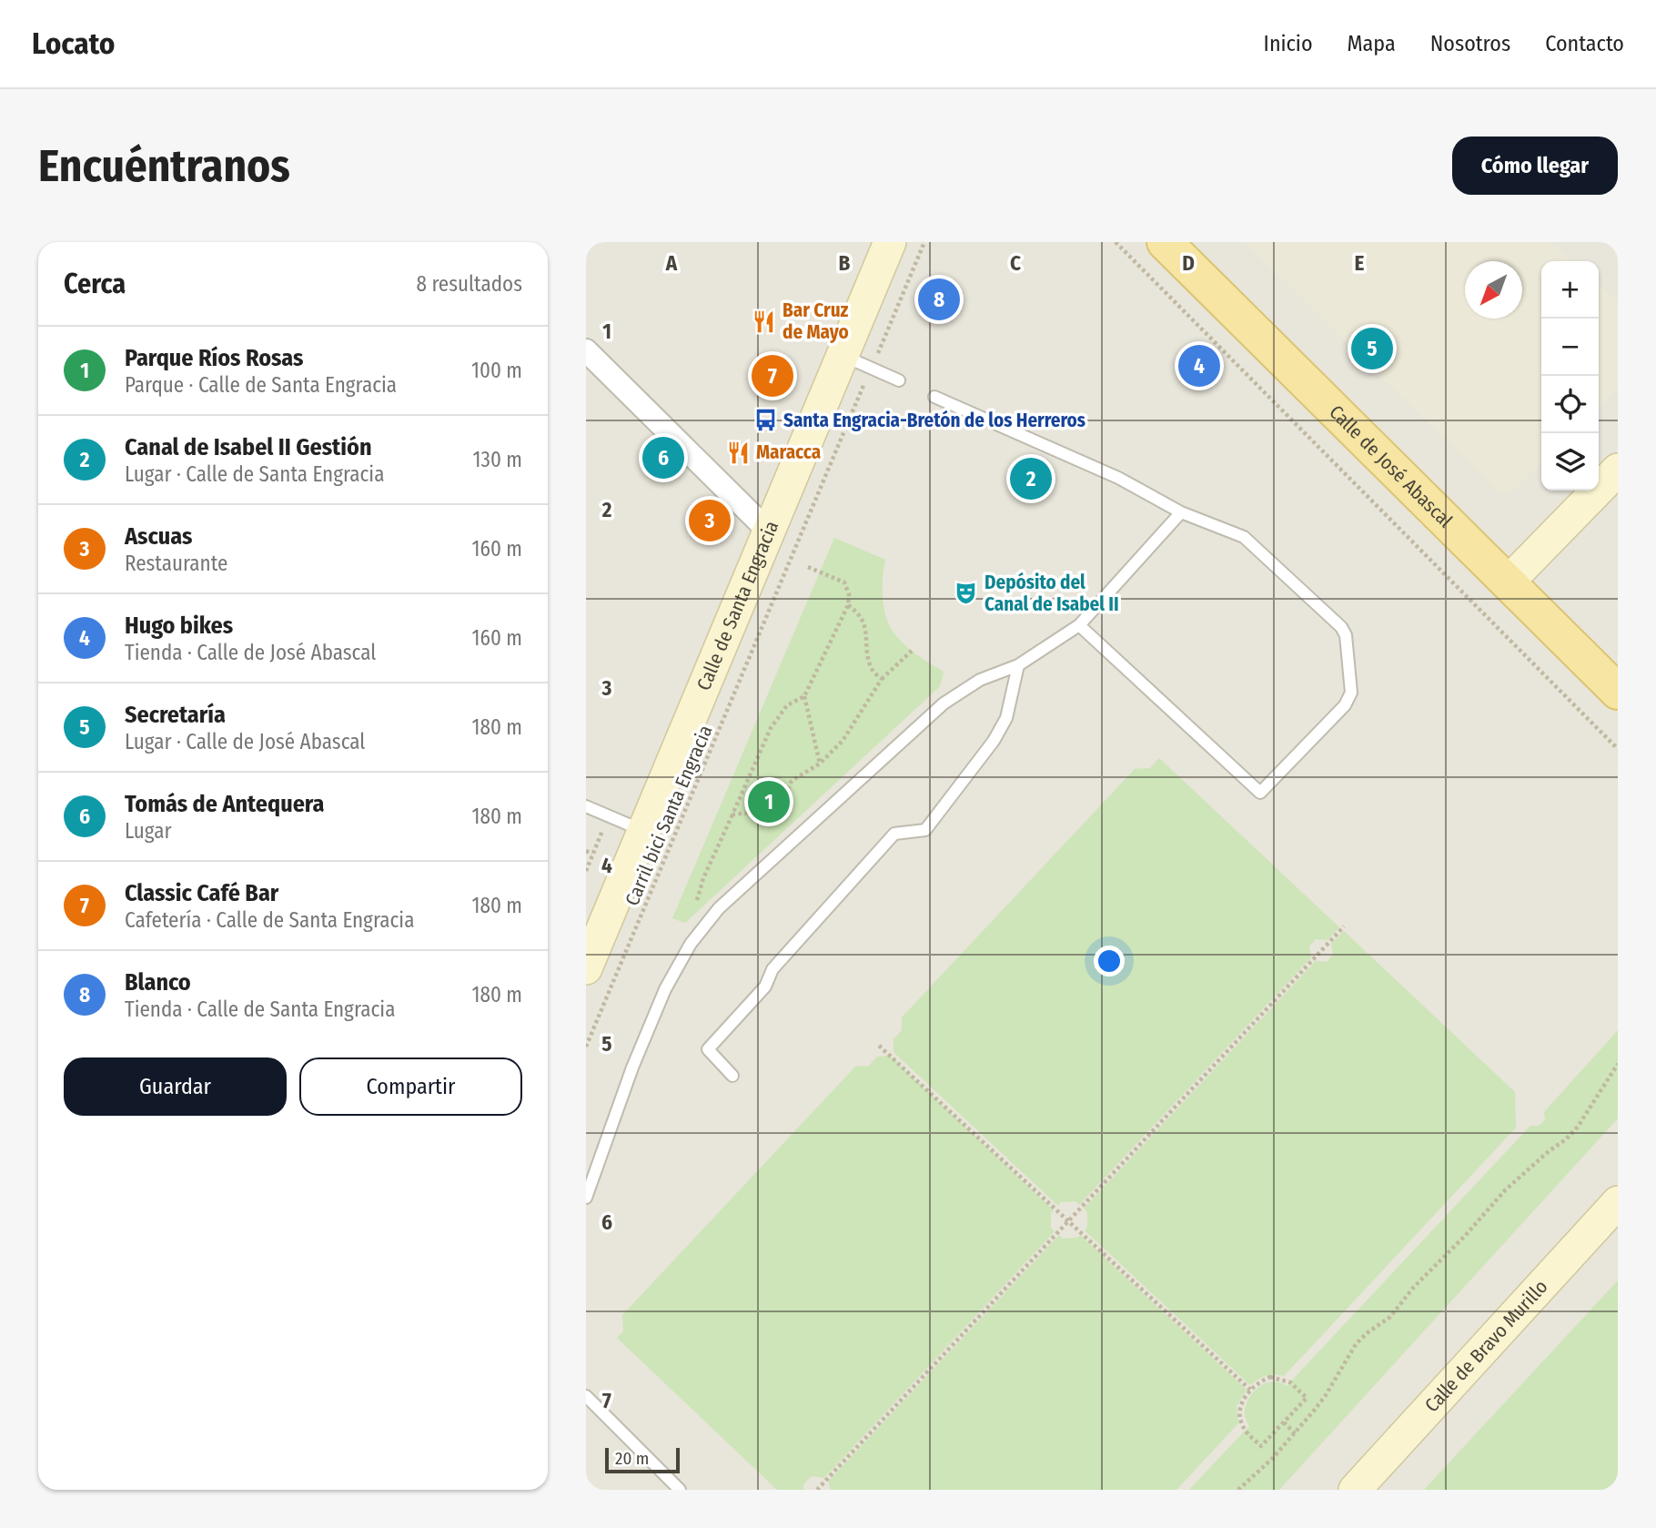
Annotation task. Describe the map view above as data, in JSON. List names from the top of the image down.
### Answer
{
  "streets": {
    "main road": ["Calle de José Abascal", "Calle de Santa Engracia", "Calle de Bravo Murillo"],
    "path": ["Carril bici Santa Engracia"]
  },
  "crossings": [
    ["Calle de Santa Engracia", "Carril bici Santa Engracia"]
  ],
  "places": {
    "restaurant": ["Bar Cruz de Mayo", "Maracca"],
    "bus stop": ["Santa Engracia-Bretón de los Herreros"],
    "theatre": ["Depósito del Canal de Isabel II"]
  },
  "scale_bar": "20 m",
  "north": "bottom left",
  "page": {
    "header": "Locato",
    "nav": [
      "Inicio",
      "Mapa",
      "Nosotros",
      "Contacto"
    ],
    "buttons": [
      "Cómo llegar",
      ["Guardar", "Compartir"]
    ],
    "title": "Encuéntranos",
    "heading": ["Cerca", "8 resultados"],
    "map_buttons": ["+", "−"],
    "pins": [
      "8",
      "5",
      "4",
      "7",
      "6",
      "2",
      "3",
      "1"
    ],
    "list": [
      {
        "mark": "1",
        "name": "Parque Ríos Rosas",
        "note": "Parque · Calle de Santa Engracia",
        "value": "100 m"
      },
      {
        "mark": "2",
        "name": "Canal de Isabel II Gestión",
        "note": "Lugar · Calle de Santa Engracia",
        "value": "130 m"
      },
      {
        "mark": "3",
        "name": "Ascuas",
        "note": "Restaurante",
        "value": "160 m"
      },
      {
        "mark": "4",
        "name": "Hugo bikes",
        "note": "Tienda · Calle de José Abascal",
        "value": "160 m"
      },
      {
        "mark": "5",
        "name": "Secretaría",
        "note": "Lugar · Calle de José Abascal",
        "value": "180 m"
      },
      {
        "mark": "6",
        "name": "Tomás de Antequera",
        "note": "Lugar",
        "value": "180 m"
      },
      {
        "mark": "7",
        "name": "Classic Café Bar",
        "note": "Cafetería · Calle de Santa Engracia",
        "value": "180 m"
      },
      {
        "mark": "8",
        "name": "Blanco",
        "note": "Tienda · Calle de Santa Engracia",
        "value": "180 m"
      }
    ],
    "scale": "20 m"
  },
  "grid": {
    "columns": [
      "A",
      "B",
      "C",
      "D",
      "E"
    ],
    "rows": [
      "1",
      "2",
      "3",
      "4",
      "5",
      "6",
      "7"
    ]
  }
}
